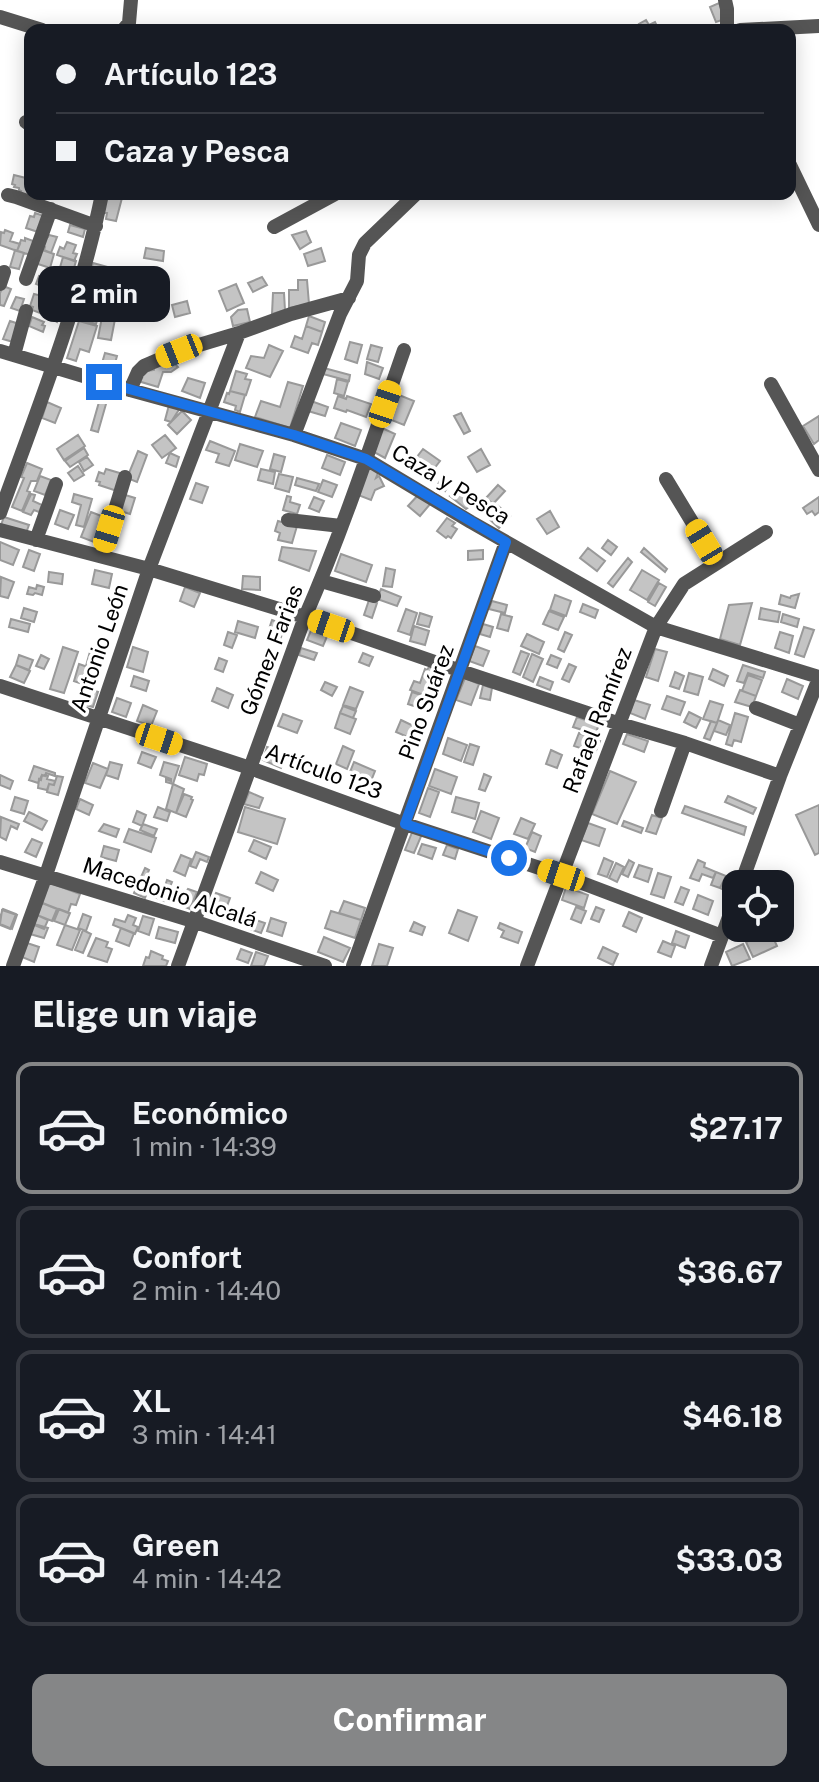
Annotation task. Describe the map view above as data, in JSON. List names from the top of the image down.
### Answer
{
  "streets": {
    "street": [
      "Caza y Pesca",
      "Antonio León",
      "Gómez Farias",
      "Pino Suárez",
      "Rafael Ramírez",
      "Artículo 123",
      "Macedonio Alcalá"
    ]
  },
  "crossings": [
    ["Caza y Pesca", "Antonio León"],
    ["Caza y Pesca", "Gómez Farias"],
    ["Caza y Pesca", "Pino Suárez"],
    ["Caza y Pesca", "Rafael Ramírez"],
    ["Antonio León", "Artículo 123"],
    ["Antonio León", "Macedonio Alcalá"],
    ["Gómez Farias", "Artículo 123"],
    ["Gómez Farias", "Macedonio Alcalá"],
    ["Pino Suárez", "Artículo 123"],
    ["Rafael Ramírez", "Artículo 123"]
  ],
  "page": {
    "banner": ["Artículo 123", "Caza y Pesca"],
    "bubble": "2 min",
    "heading": "Elige un viaje",
    "list": [
      {
        "name": "Económico",
        "note": "1 min · 14:39",
        "value": "$27.17"
      },
      {
        "name": "Confort",
        "note": "2 min · 14:40",
        "value": "$36.67"
      },
      {
        "name": "XL",
        "note": "3 min · 14:41",
        "value": "$46.18"
      },
      {
        "name": "Green",
        "note": "4 min · 14:42",
        "value": "$33.03"
      }
    ],
    "buttons": "Confirmar"
  }
}
